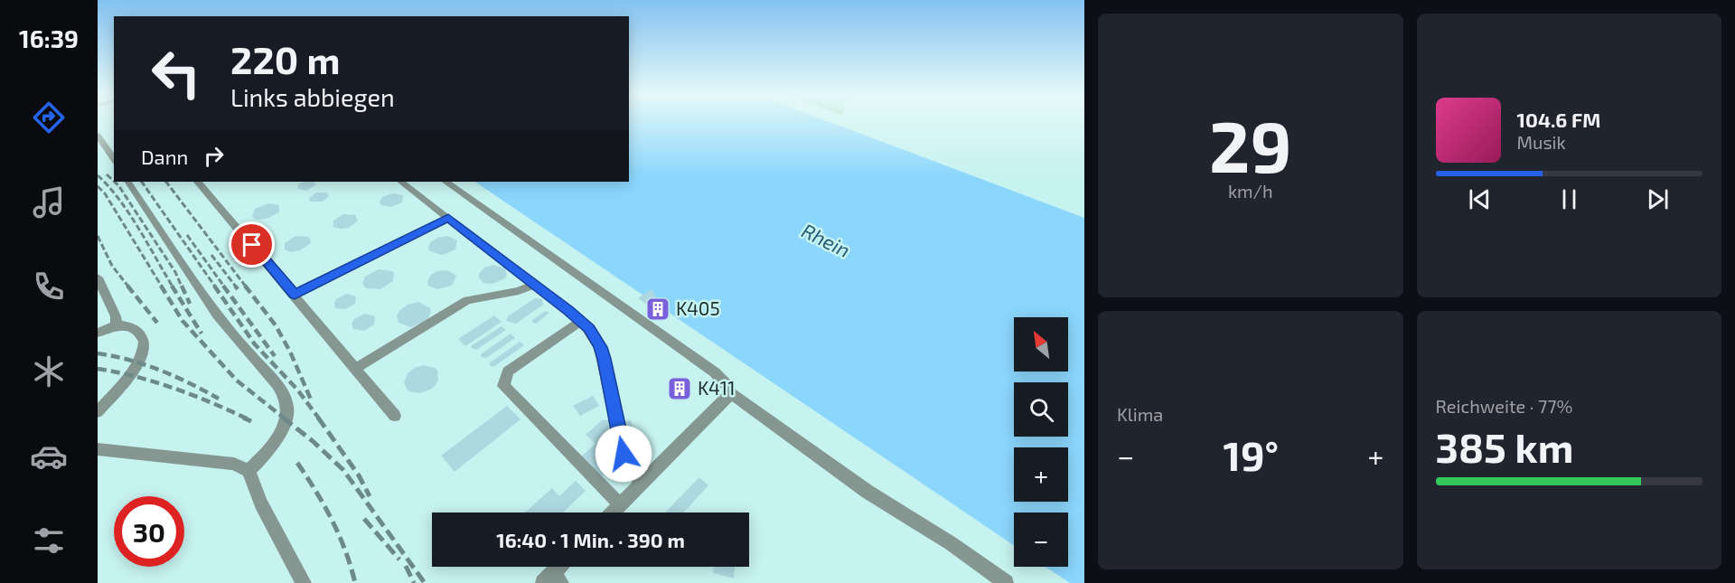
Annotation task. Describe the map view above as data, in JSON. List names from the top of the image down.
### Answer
{
  "water": ["Rhein"],
  "places": {
    "building": ["K405", "K411"]
  },
  "north": "top left",
  "page": {
    "tabs": "16:39",
    "tile": [
      ["29", "km/h"],
      "Klima",
      ["Reichweite · 77%", "385 km"]
    ],
    "turn": ["220 m", "Links abbiegen"],
    "song": ["104.6 FM", "Musik"],
    "then": "Dann",
    "map_buttons": ["+", "−"],
    "heat": ["−", "19°", "+"],
    "limit": "30",
    "trip": "16:40 · 1 Min. · 390 m"
  }
}
